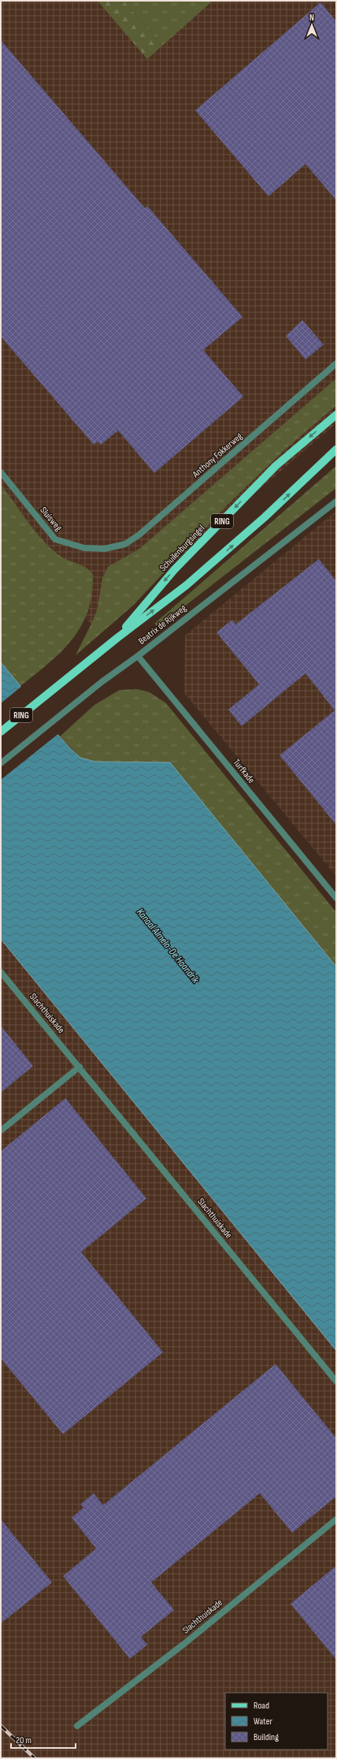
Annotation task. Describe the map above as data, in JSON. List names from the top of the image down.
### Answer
{
  "streets": {
    "main road": ["RING", "Schuilenburgsingel"],
    "street": [
      "Anthony Fokkerweg",
      "Sluisweg",
      "Beatrix de Rijkweg",
      "Turfkade",
      "Slachthuiskade"
    ]
  },
  "crossings": [
    ["Anthony Fokkerweg", "Sluisweg"],
    ["Beatrix de Rijkweg", "Turfkade"]
  ],
  "water": ["Kanaal Almelo-De Haandrik"],
  "legend": ["Road", "Water", "Building"],
  "scale_bar": "20 m",
  "north": "top"
}
